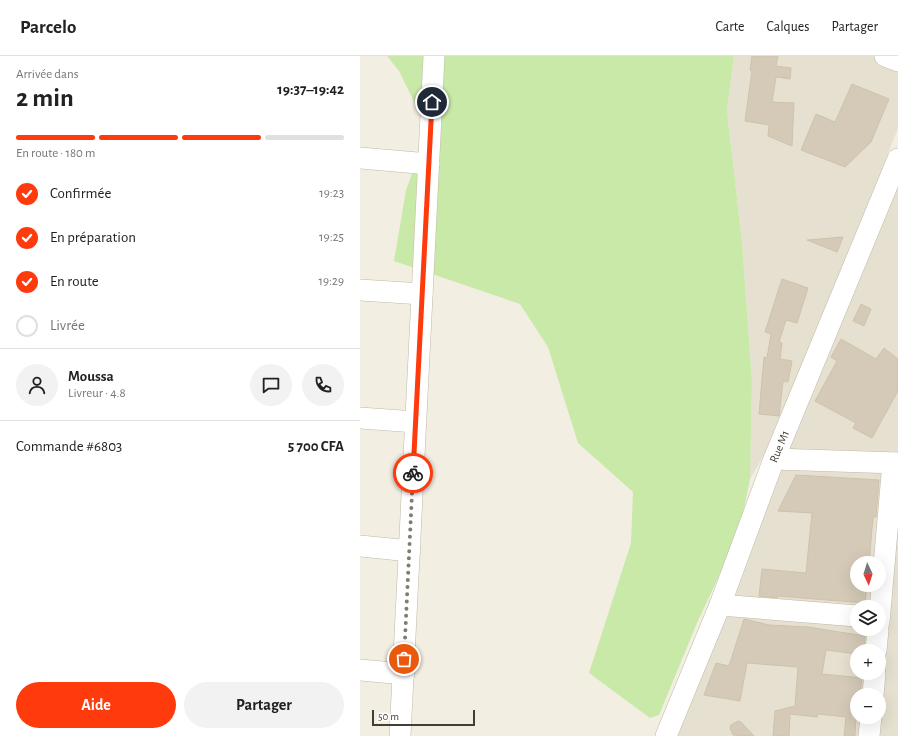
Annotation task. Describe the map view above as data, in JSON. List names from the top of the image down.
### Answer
{
  "streets": {
    "street": ["Rue M1"]
  },
  "scale_bar": "50 m",
  "north": "bottom",
  "page": {
    "header": "Parcelo",
    "nav": ["Carte", "Calques", "Partager"],
    "heading": ["2 min", "Arrivée dans", "19:37–19:42"],
    "panel": [
      "Moussa",
      "Livreur · 4.8",
      "Commande #6803",
      "5 700 CFA"
    ],
    "bar": "En route · 180 m",
    "list": [
      ["Confirmée", "19:23"],
      ["En préparation", "19:25"],
      ["En route", "19:29"],
      "Livrée"
    ],
    "map_buttons": ["+", "−"],
    "buttons": ["Aide", "Partager"],
    "scale": "50 m"
  }
}
